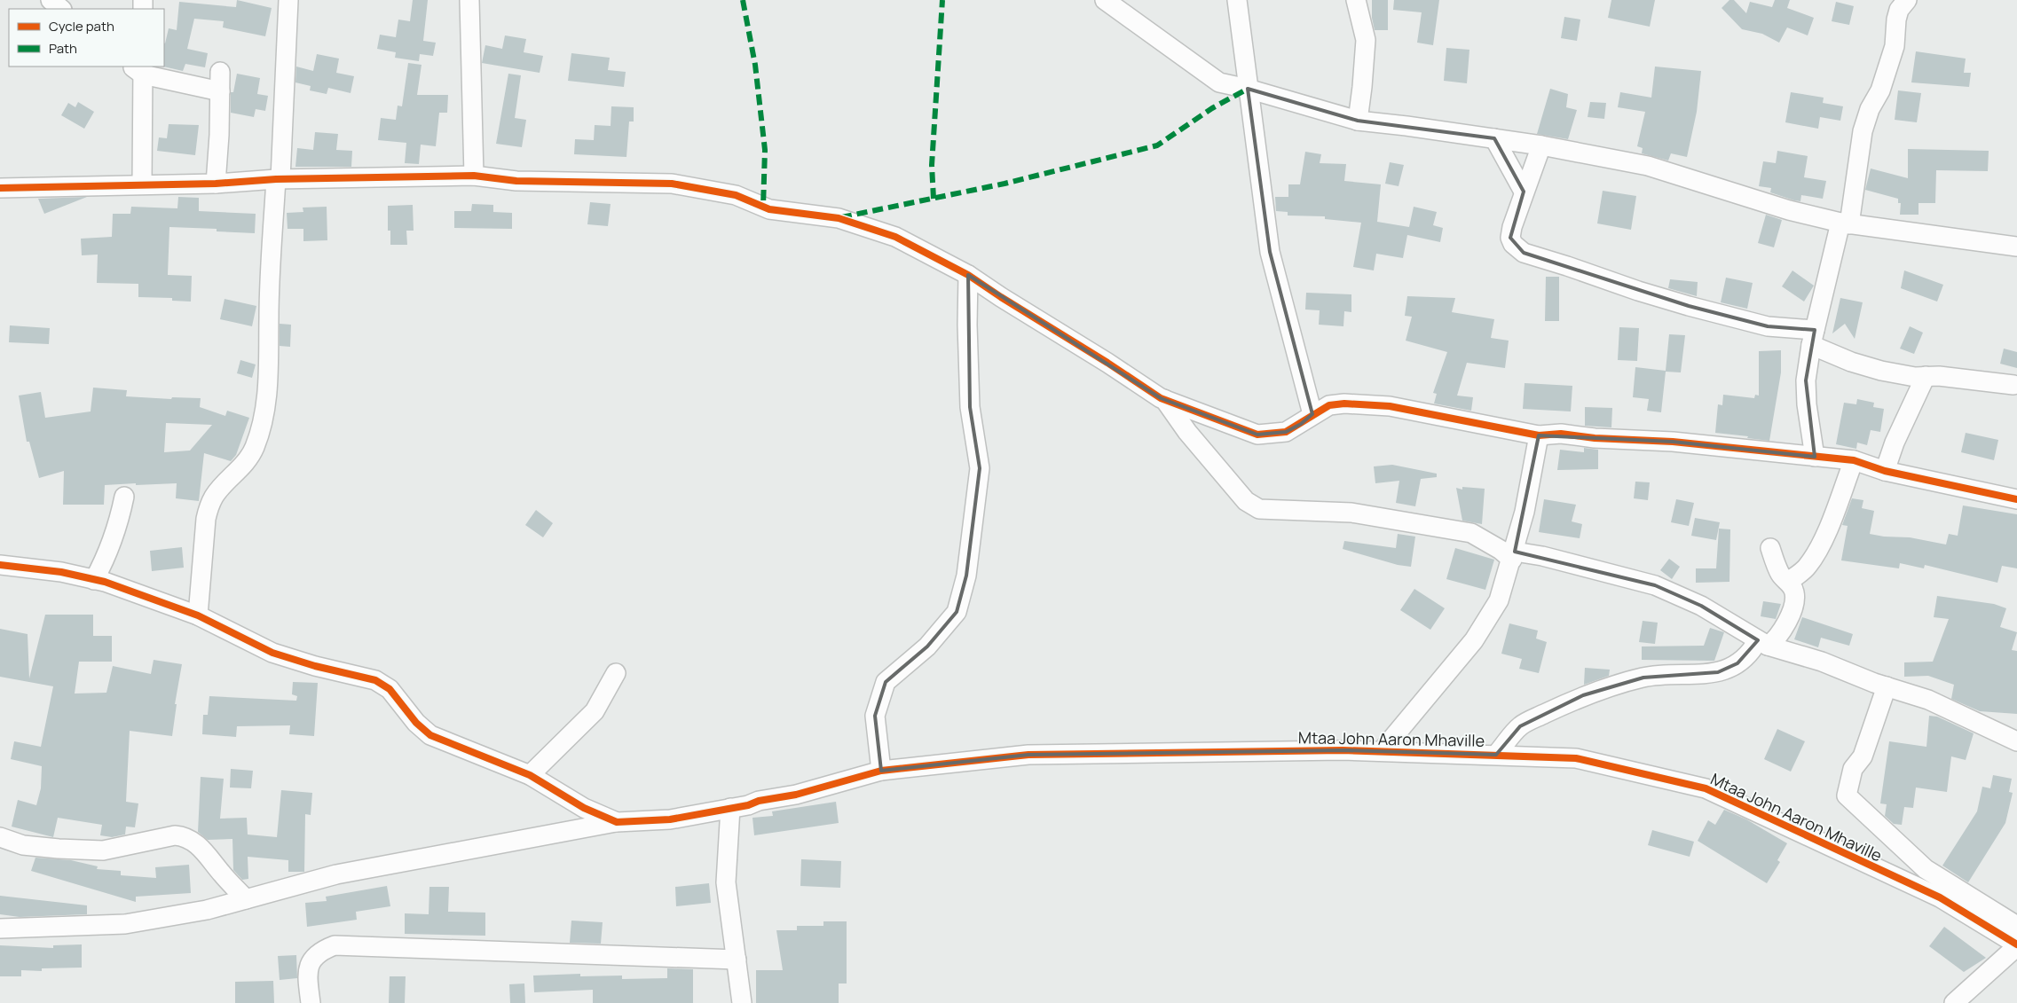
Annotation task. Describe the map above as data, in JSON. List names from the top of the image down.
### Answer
{
  "streets": {
    "street": ["Mtaa John Aaron Mhaville"]
  },
  "legend": ["Cycle path", "Path"]
}
